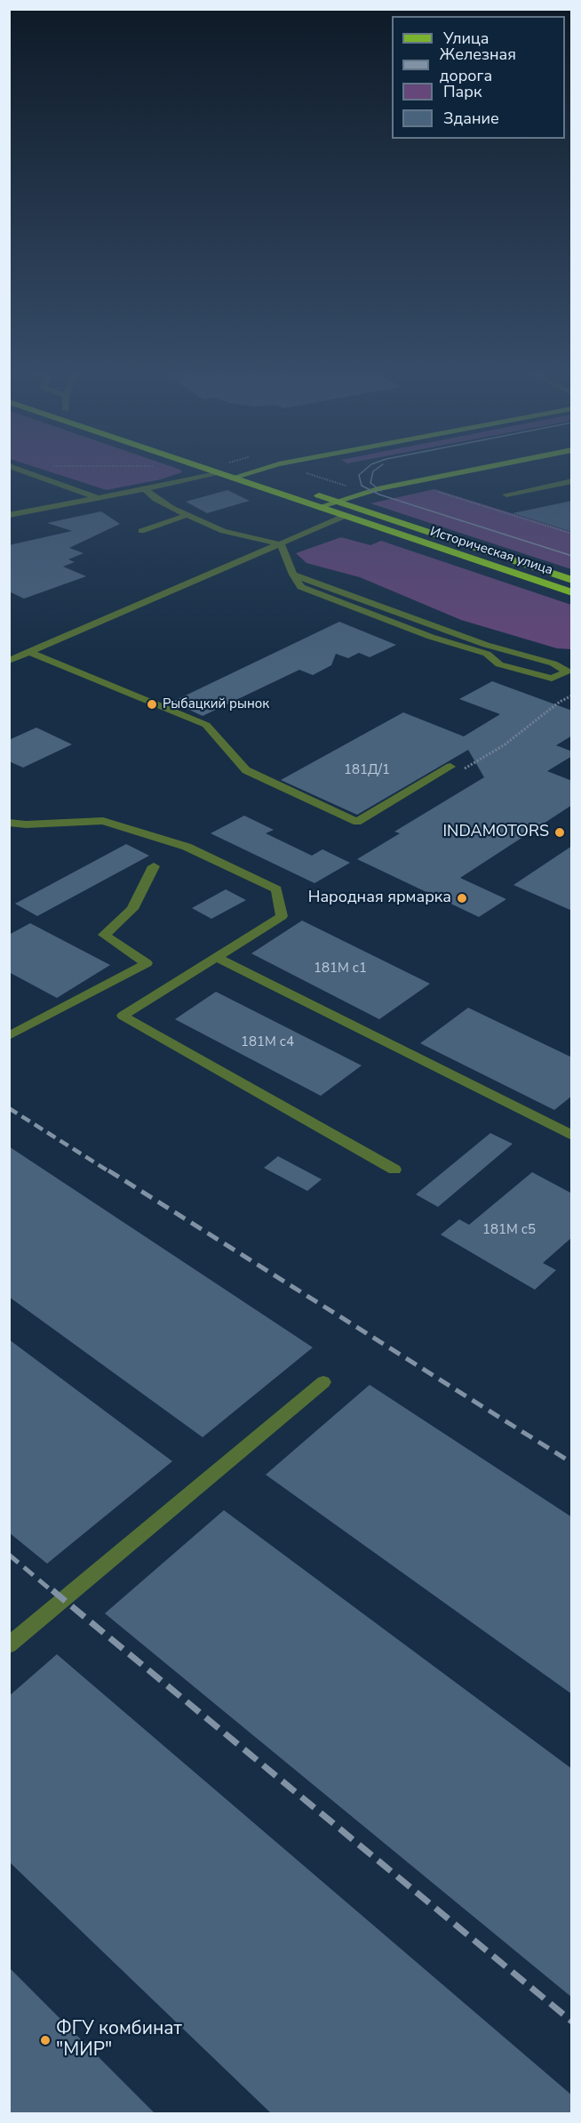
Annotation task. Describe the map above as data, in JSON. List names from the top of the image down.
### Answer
{
  "streets": {
    "highway": ["Историческая улица"]
  },
  "places": [
    "Рыбацкий рынок",
    "INDAMOTORS",
    "Народная ярмарка",
    "ФГУ комбинат \"МИР\""
  ],
  "house_numbers": [
    "181Д/1",
    "181М с1",
    "181М с4",
    "181М с5"
  ],
  "legend": [
    "Улица",
    "Железная дорога",
    "Парк",
    "Здание"
  ]
}
